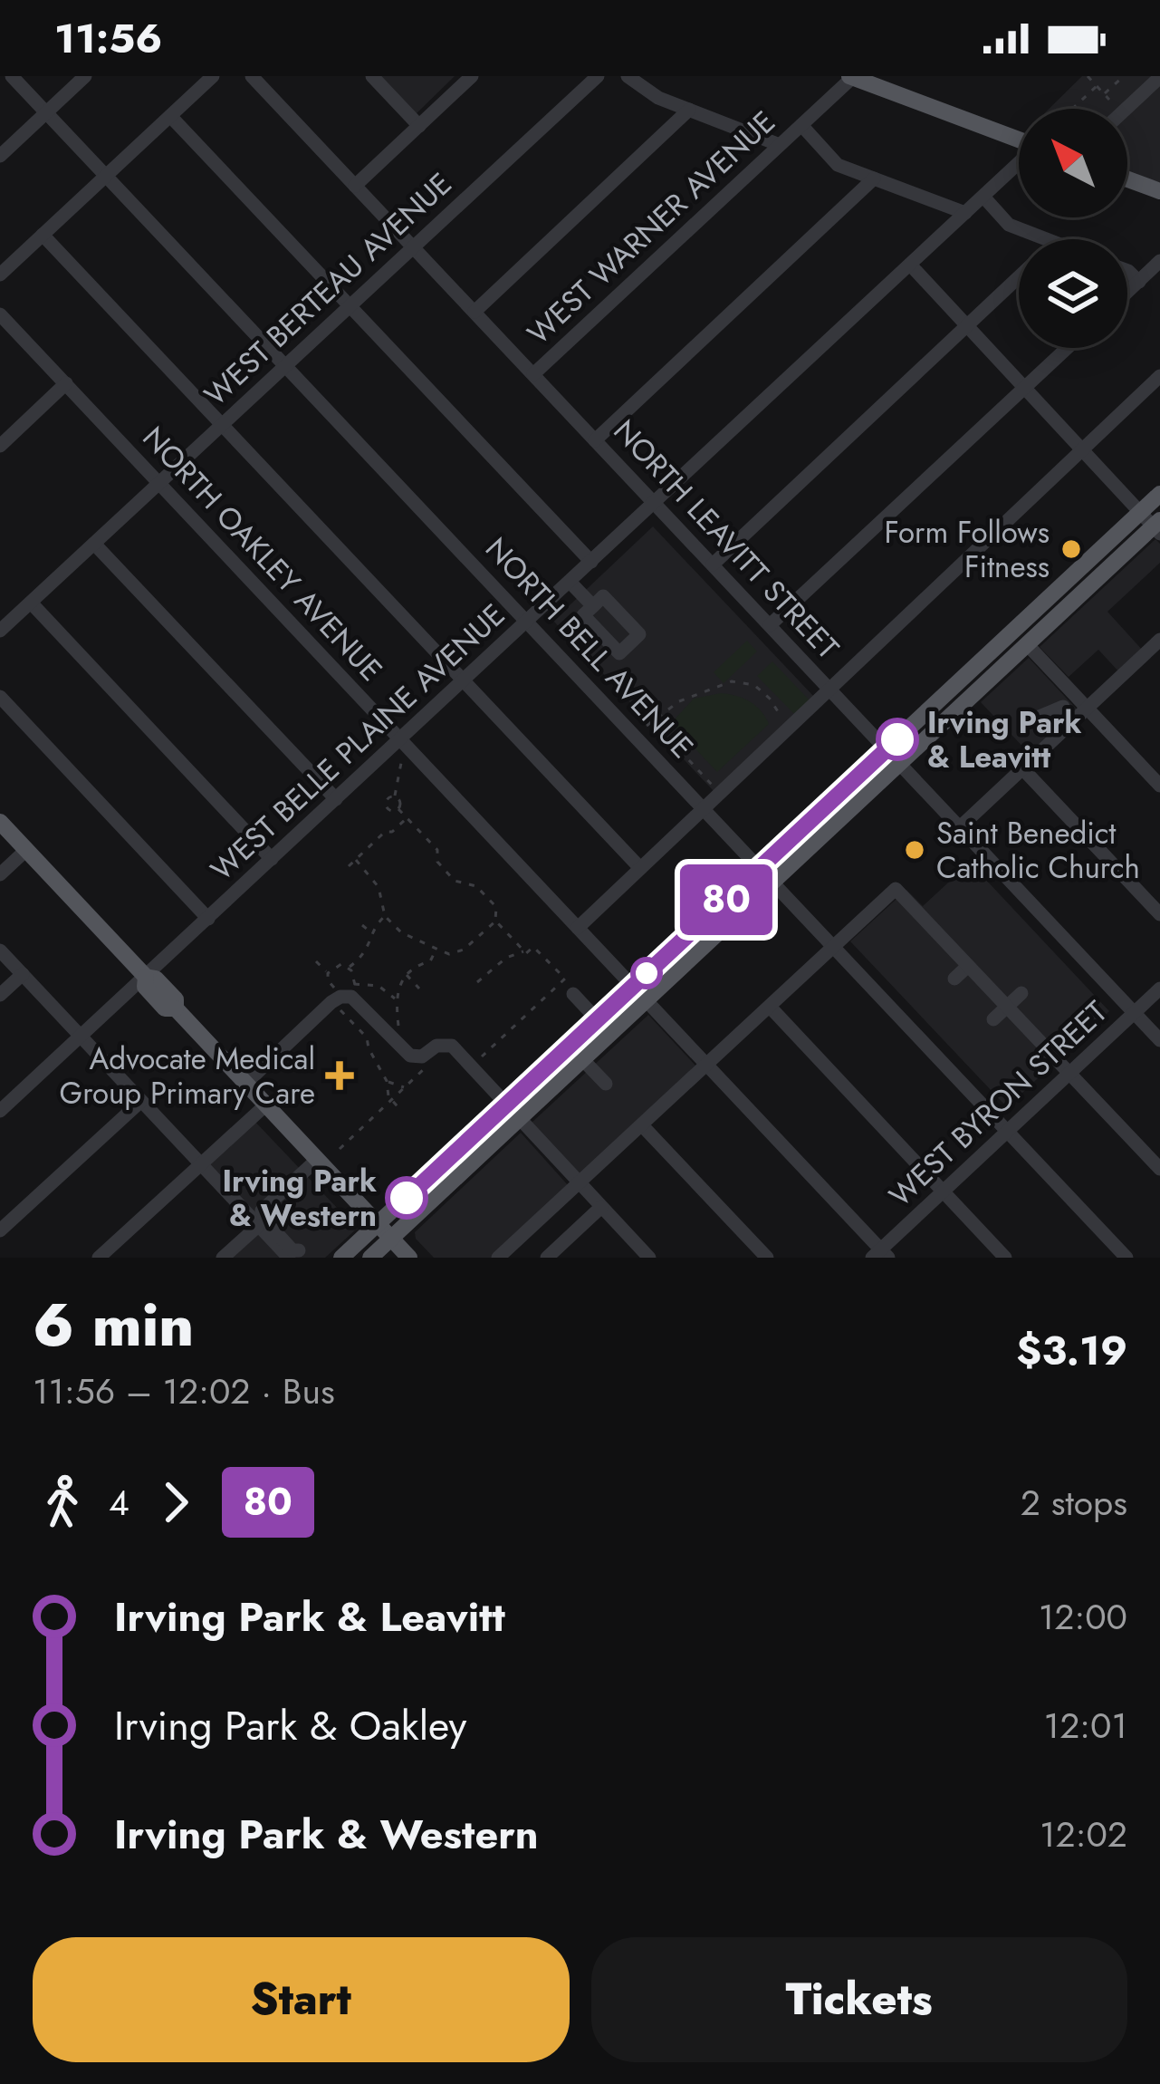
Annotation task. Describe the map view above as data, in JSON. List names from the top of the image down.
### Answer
{
  "streets": {
    "street": [
      "WEST WARNER AVENUE",
      "WEST BERTEAU AVENUE",
      "NORTH LEAVITT STREET",
      "NORTH OAKLEY AVENUE",
      "NORTH BELL AVENUE",
      "WEST BELLE PLAINE AVENUE",
      "WEST BYRON STREET"
    ]
  },
  "crossings": [
    ["WEST WARNER AVENUE", "NORTH LEAVITT STREET"],
    ["WEST BERTEAU AVENUE", "NORTH LEAVITT STREET"],
    ["WEST BERTEAU AVENUE", "NORTH OAKLEY AVENUE"],
    ["WEST BERTEAU AVENUE", "NORTH BELL AVENUE"],
    ["NORTH LEAVITT STREET", "WEST BELLE PLAINE AVENUE"],
    ["NORTH LEAVITT STREET", "WEST BYRON STREET"],
    ["NORTH OAKLEY AVENUE", "WEST BELLE PLAINE AVENUE"],
    ["NORTH OAKLEY AVENUE", "WEST BYRON STREET"],
    ["NORTH BELL AVENUE", "WEST BELLE PLAINE AVENUE"],
    ["NORTH BELL AVENUE", "WEST BYRON STREET"]
  ],
  "places": {
    "other": [
      "Form Follows Fitness",
      "Irving Park & Leavitt",
      "Saint Benedict Catholic Church",
      "Irving Park & Western"
    ],
    "health": ["Advocate Medical Group Primary Care"]
  },
  "lines": ["bus line 80"],
  "north": "top left",
  "page": {
    "status": "11:56",
    "on_map": "80",
    "heading": ["6 min", "11:56 – 12:02 · Bus", "$3.19"],
    "legs": ["4", "80", "2 stops"],
    "list": [
      {
        "name": "Irving Park & Leavitt",
        "value": "12:00"
      },
      {
        "name": "Irving Park & Oakley",
        "value": "12:01"
      },
      {
        "name": "Irving Park & Western",
        "value": "12:02"
      }
    ],
    "buttons": ["Start", "Tickets"]
  }
}
